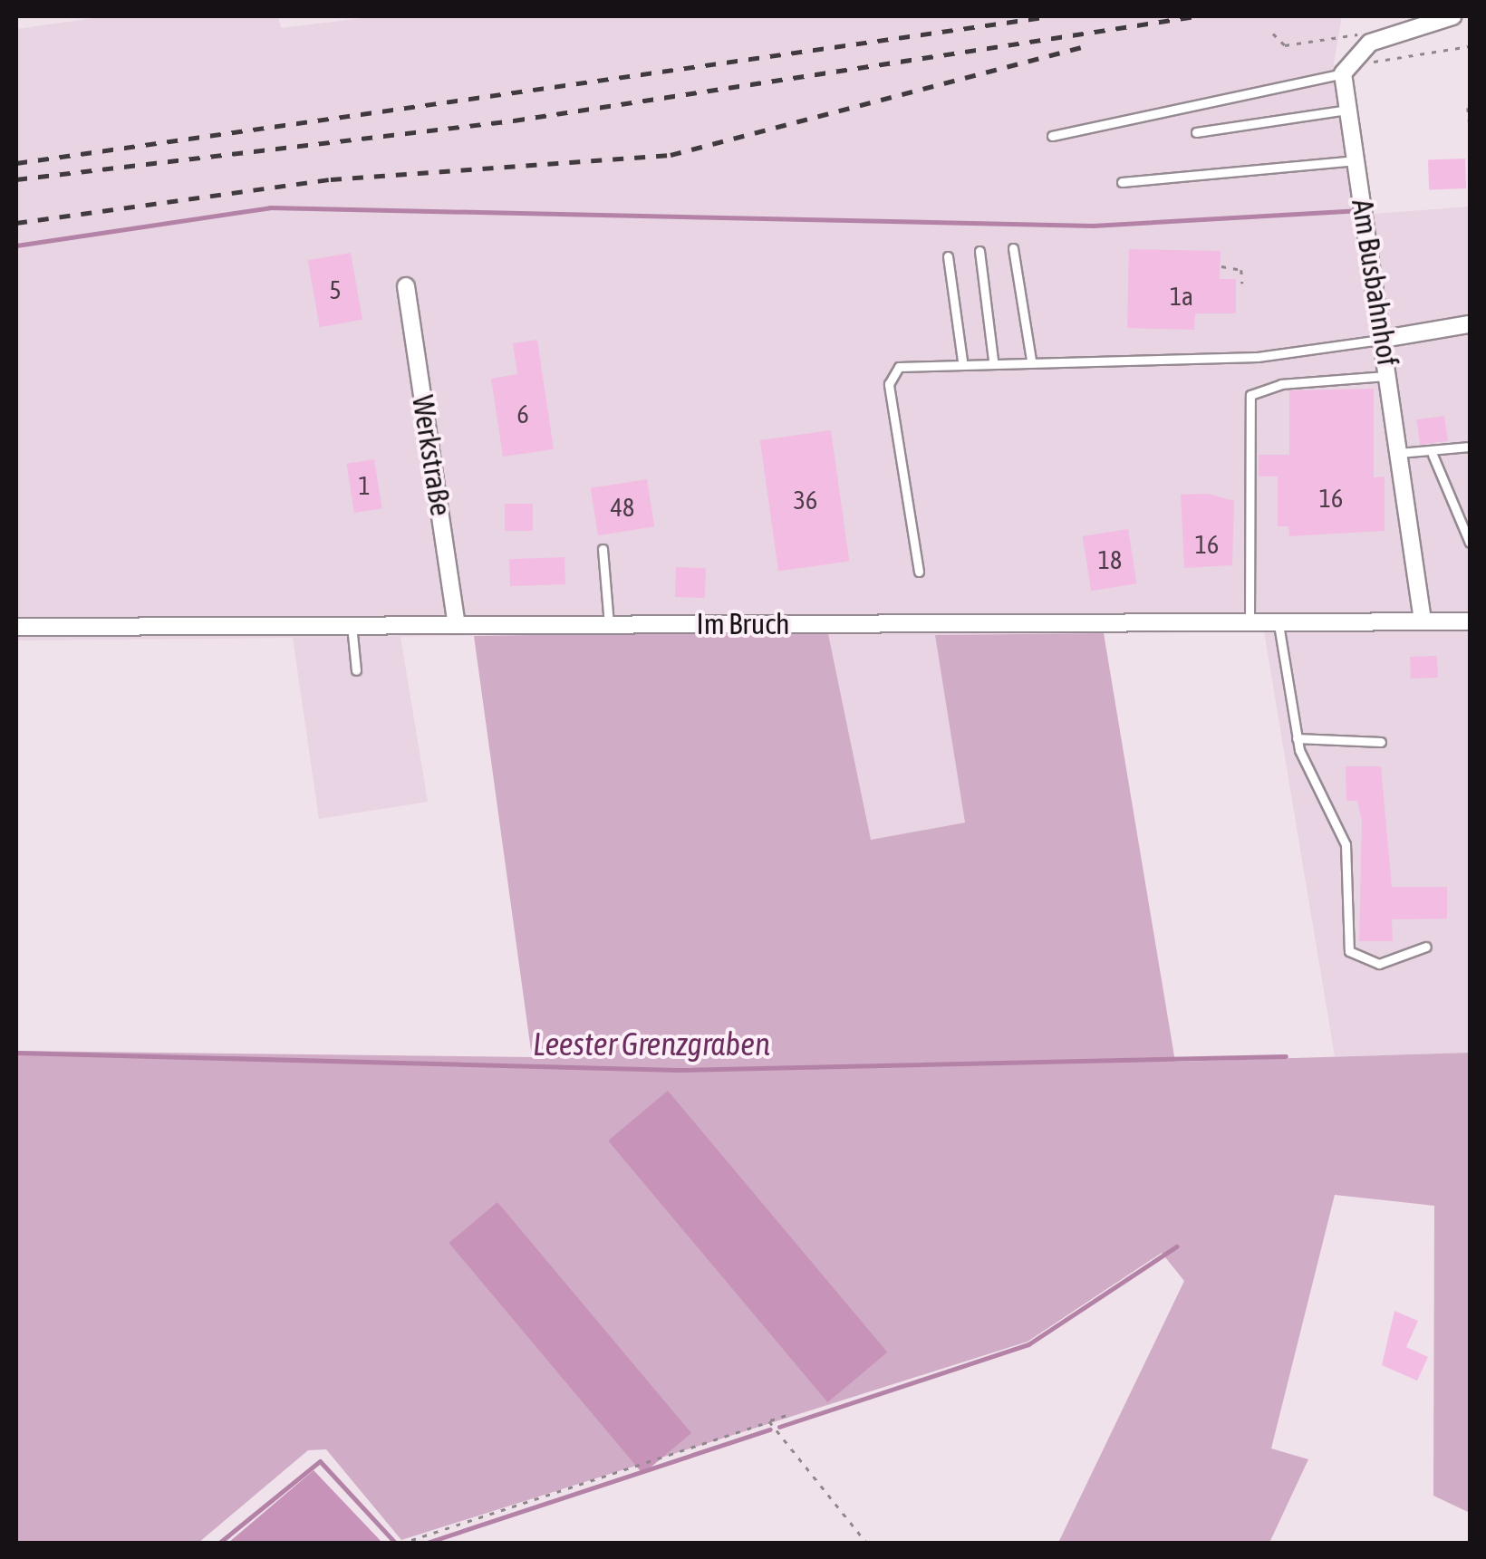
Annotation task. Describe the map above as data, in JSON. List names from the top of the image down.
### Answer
{
  "streets": {
    "street": ["Am Busbahnhof", "Werkstraße", "Im Bruch"]
  },
  "crossings": [
    ["Am Busbahnhof", "Im Bruch"],
    ["Werkstraße", "Im Bruch"]
  ],
  "water": ["Leester Grenzgraben"],
  "house_numbers": [
    "5",
    "1a",
    "6",
    "1",
    "16",
    "36",
    "48",
    "16",
    "18"
  ]
}
